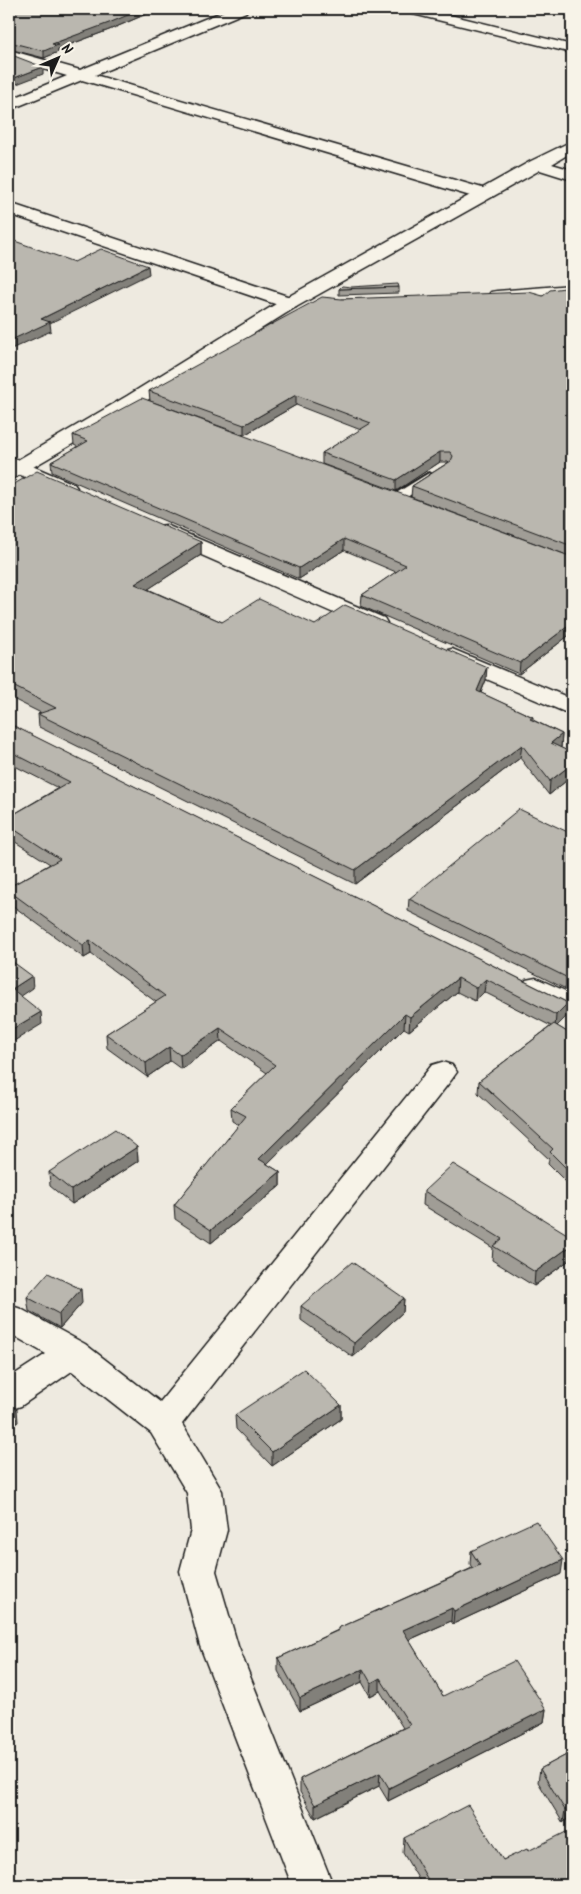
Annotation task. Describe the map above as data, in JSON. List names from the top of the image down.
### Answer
{
  "north": "top right"
}
